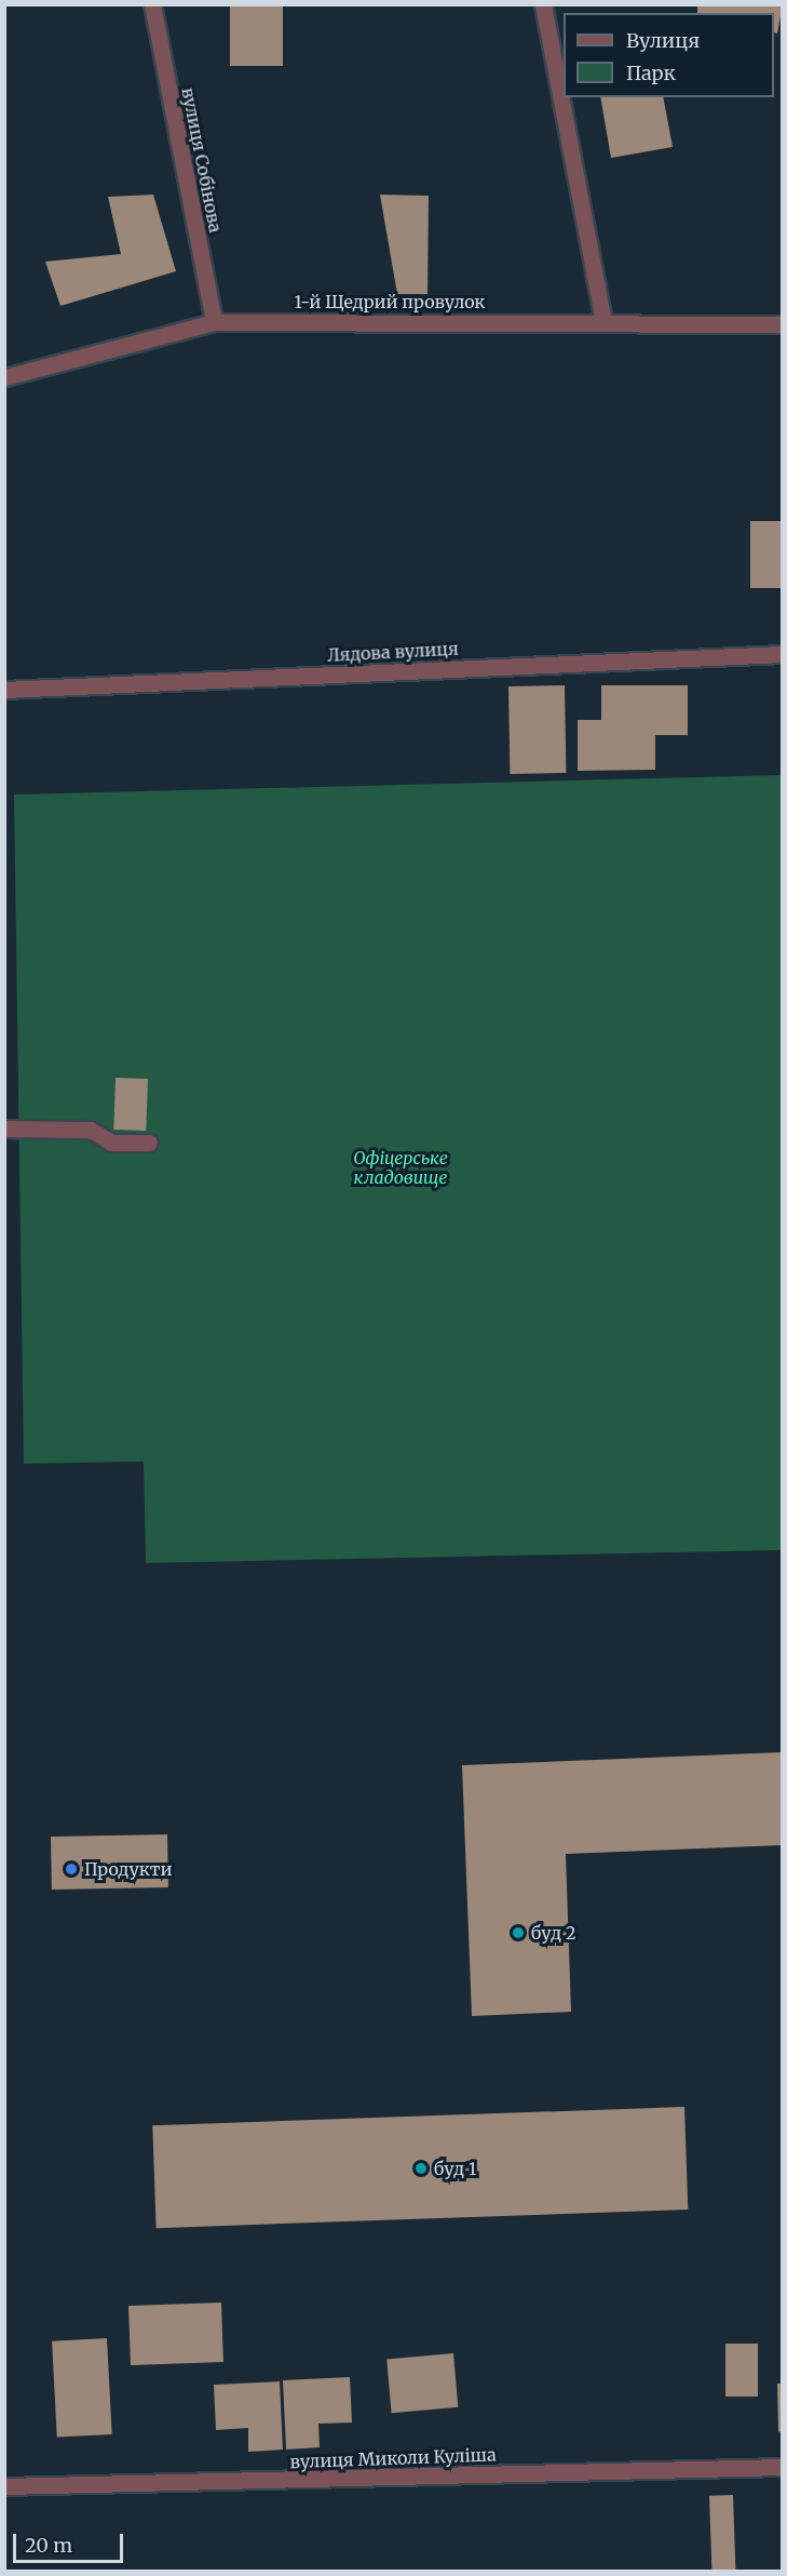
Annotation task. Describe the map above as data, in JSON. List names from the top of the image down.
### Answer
{
  "streets": {
    "street": [
      "вулиця Собінова",
      "1-й Щедрий провулок",
      "Лядова вулиця",
      "вулиця Миколи Куліша"
    ]
  },
  "crossings": [
    ["вулиця Собінова", "1-й Щедрий провулок"]
  ],
  "parks": ["Офіцерське кладовище"],
  "places": ["Продукти", "буд 2", "буд 1"],
  "legend": ["Вулиця", "Парк"],
  "scale_bar": "20 m"
}
